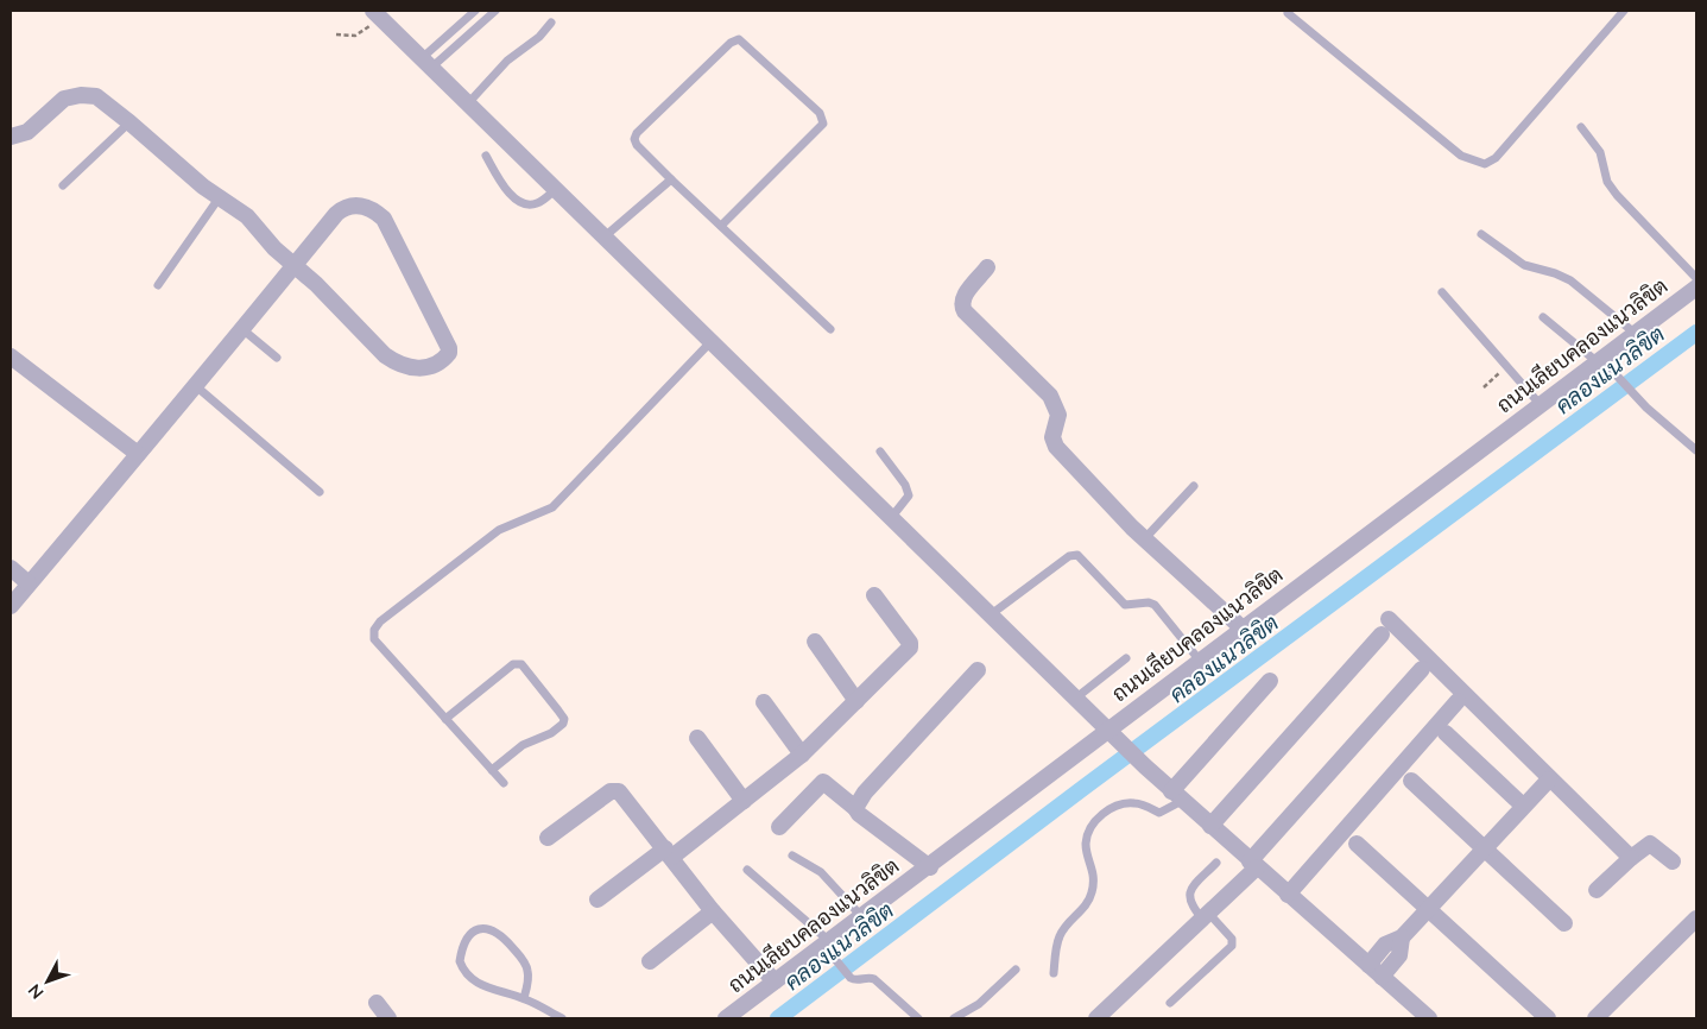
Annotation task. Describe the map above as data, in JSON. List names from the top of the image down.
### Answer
{
  "streets": {
    "street": ["ถนนเลียบคลองแนวลิขิต"]
  },
  "water": ["คลองแนวลิขิต"],
  "north": "bottom left"
}
